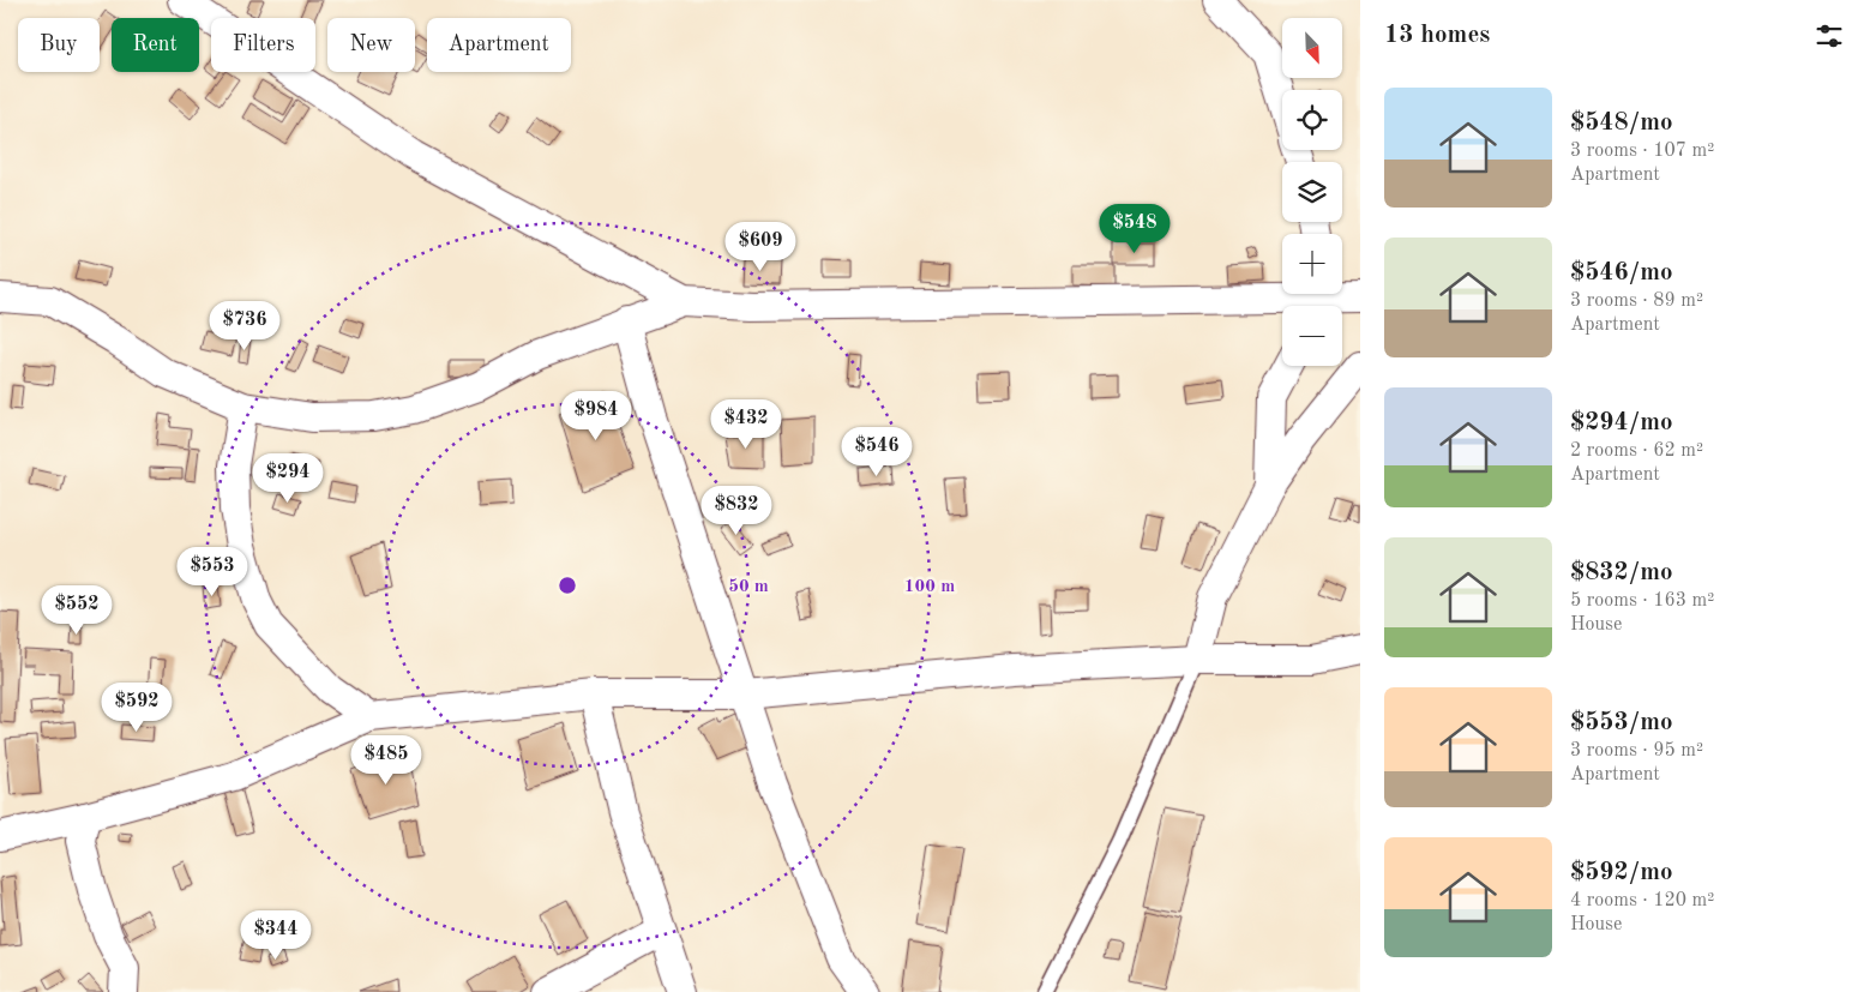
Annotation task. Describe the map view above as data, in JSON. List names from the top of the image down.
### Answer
{
  "north": "bottom right",
  "page": {
    "heading": "13 homes",
    "map_buttons": ["+", "−"],
    "chip": [
      "Buy",
      "Rent",
      "Filters",
      "New",
      "Apartment"
    ],
    "list": [
      {
        "name": "$548/mo",
        "note": "3 rooms · 107 m² · Apartment"
      },
      {
        "name": "$546/mo",
        "note": "3 rooms · 89 m² · Apartment"
      },
      {
        "name": "$294/mo",
        "note": "2 rooms · 62 m² · Apartment"
      },
      {
        "name": "$832/mo",
        "note": "5 rooms · 163 m² · House"
      },
      {
        "name": "$553/mo",
        "note": "3 rooms · 95 m² · Apartment"
      },
      {
        "name": "$592/mo",
        "note": "4 rooms · 120 m² · House"
      }
    ],
    "price": [
      "$548",
      "$609",
      "$736",
      "$984",
      "$432",
      "$546",
      "$294",
      "$832",
      "$553",
      "$552",
      "$592",
      "$485",
      "$344"
    ]
  },
  "rings": ["50 m", "100 m"]
}
